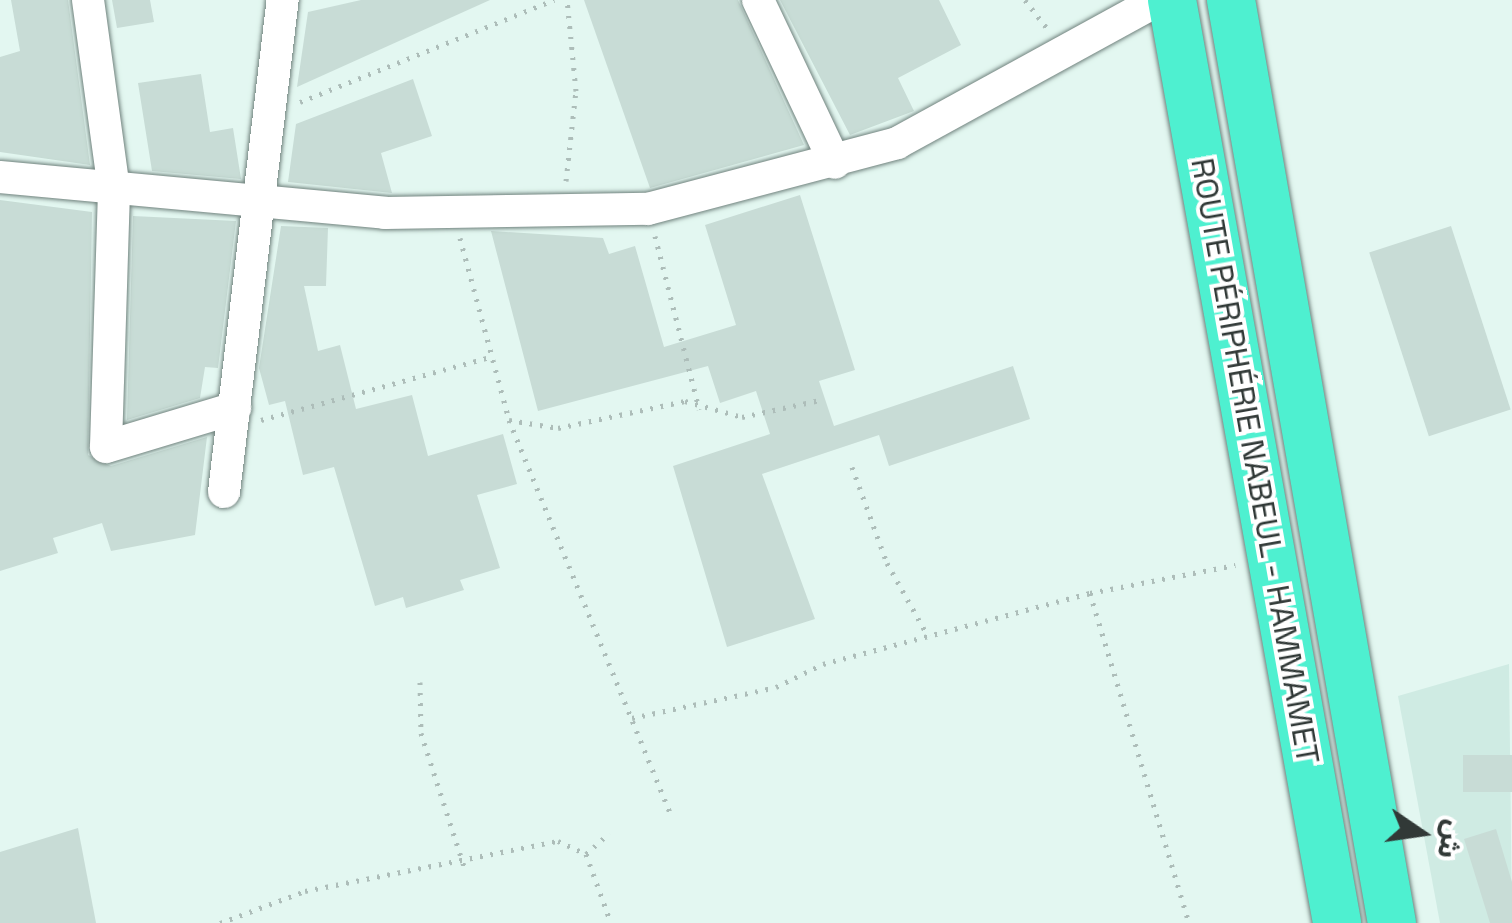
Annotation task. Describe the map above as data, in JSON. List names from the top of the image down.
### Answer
{
  "streets": {
    "highway": ["ROUTE PÉRIPHÉRIE NABEUL - HAMMAMET"]
  },
  "north": "right"
}
